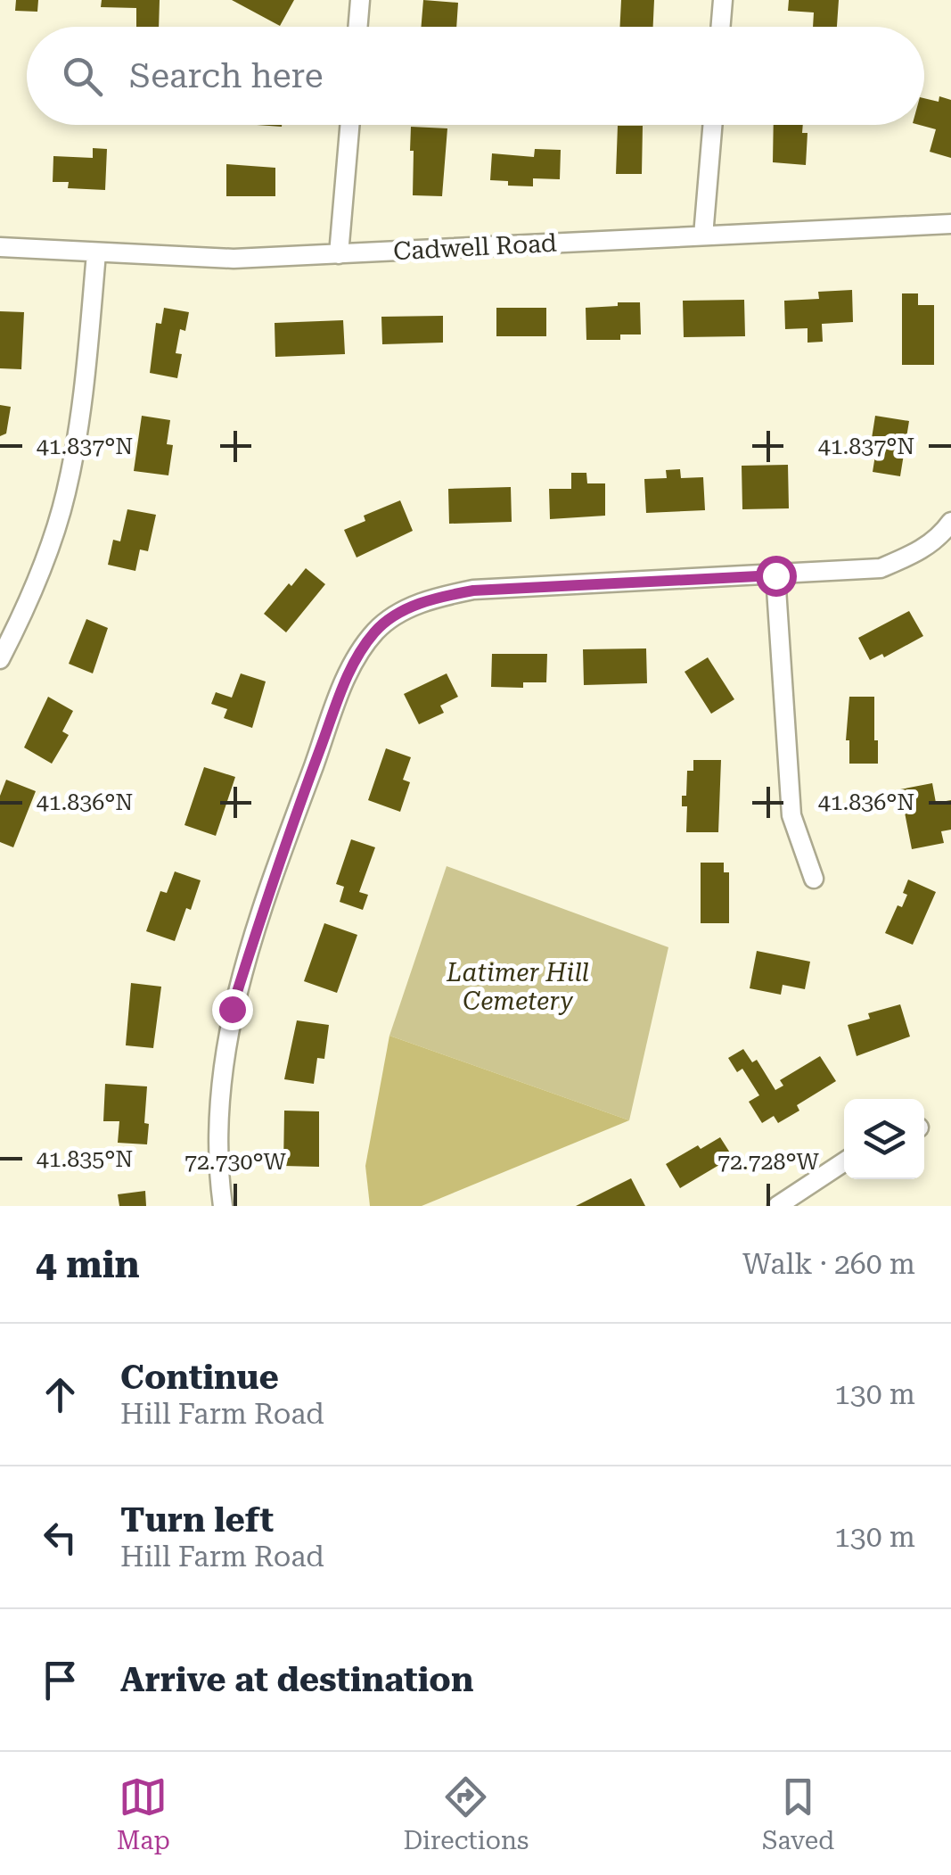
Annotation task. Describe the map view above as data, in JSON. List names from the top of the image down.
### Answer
{
  "streets": {
    "street": ["Cadwell Road"]
  },
  "parks": ["Latimer Hill Cemetery"],
  "page": {
    "search": "Search here",
    "heading": ["4 min", "Walk · 260 m"],
    "list": [
      ["Continue", "Hill Farm Road", "130 m"],
      ["Turn left", "Hill Farm Road", "130 m"],
      "Arrive at destination"
    ],
    "nav": ["Map", "Directions", "Saved"]
  },
  "coordinates": [
    "41.837°N",
    "41.836°N",
    "41.835°N",
    "72.730°W",
    "72.728°W"
  ]
}
